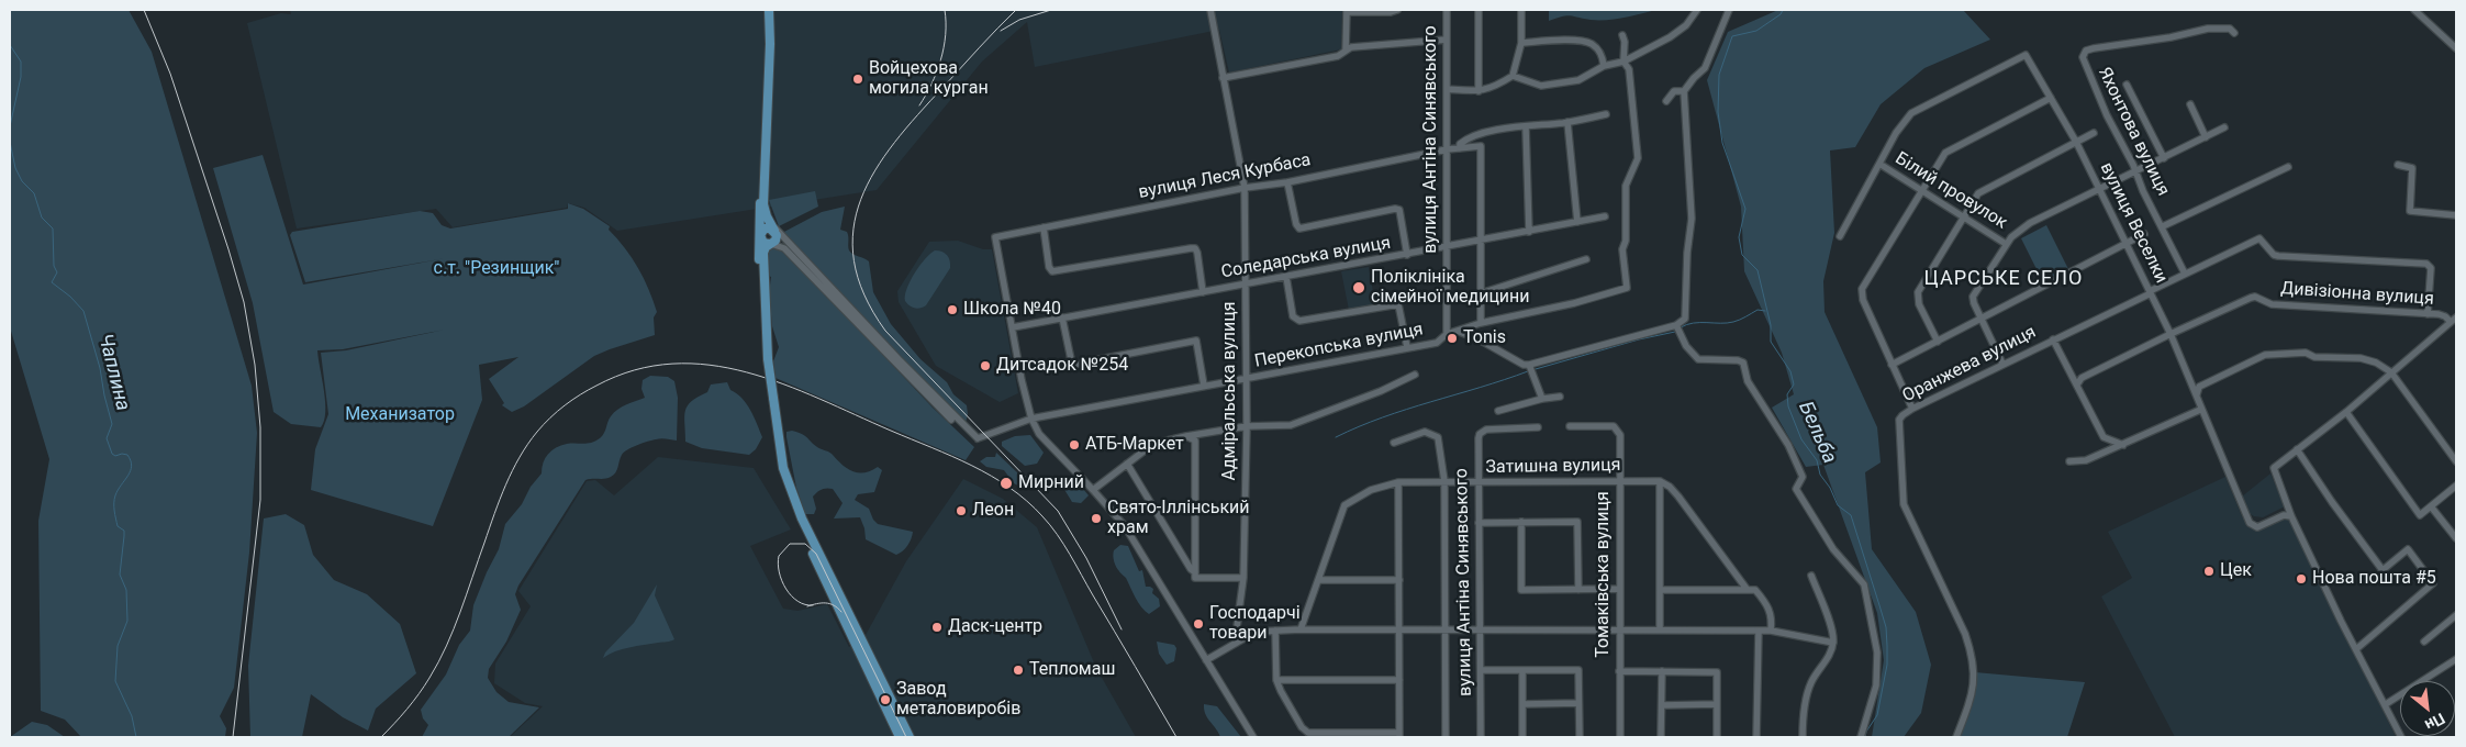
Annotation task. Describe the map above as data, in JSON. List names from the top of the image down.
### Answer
{
  "streets": {
    "street": [
      "Яхонтова вулиця",
      "вулиця Антіна Синявського",
      "вулиця Леся Курбаса",
      "Білий провулок",
      "вулиця Веселки",
      "Соледарська вулиця",
      "Дивізіонна вулиця",
      "Перекопська вулиця",
      "Оранжева вулиця",
      "Адміральська вулиця",
      "Затишна вулиця",
      "Томаківська вулиця"
    ]
  },
  "crossings": [
    ["Яхонтова вулиця", "Оранжева вулиця"],
    ["вулиця Антіна Синявського", "вулиця Леся Курбаса"],
    ["вулиця Антіна Синявського", "Соледарська вулиця"],
    ["вулиця Антіна Синявського", "Перекопська вулиця"],
    ["вулиця Антіна Синявського", "Затишна вулиця"],
    ["вулиця Леся Курбаса", "Соледарська вулиця"],
    ["вулиця Леся Курбаса", "Адміральська вулиця"],
    ["Білий провулок", "вулиця Веселки"],
    ["вулиця Веселки", "Дивізіонна вулиця"],
    ["вулиця Веселки", "Оранжева вулиця"],
    ["Соледарська вулиця", "Адміральська вулиця"],
    ["Дивізіонна вулиця", "Оранжева вулиця"],
    ["Перекопська вулиця", "Адміральська вулиця"],
    ["Затишна вулиця", "Томаківська вулиця"]
  ],
  "districts": ["ЦАРСЬКЕ СЕЛО"],
  "water": ["Чаплина", "Бельба"],
  "parks": ["с.т. \"Резинщик\"", "Механизатор"],
  "places": [
    "Войцехова могила курган",
    "Поліклініка сімейної медицини",
    "Школа №40",
    "Tonis",
    "Дитсадок №254",
    "АТБ-Маркет",
    "Мирний",
    "Леон",
    "Свято-Іллінський храм",
    "Цек",
    "Нова пошта #5",
    "Господарчі товари",
    "Даск-центр",
    "Тепломаш",
    "Завод металовиробів"
  ],
  "north": "bottom right"
}
